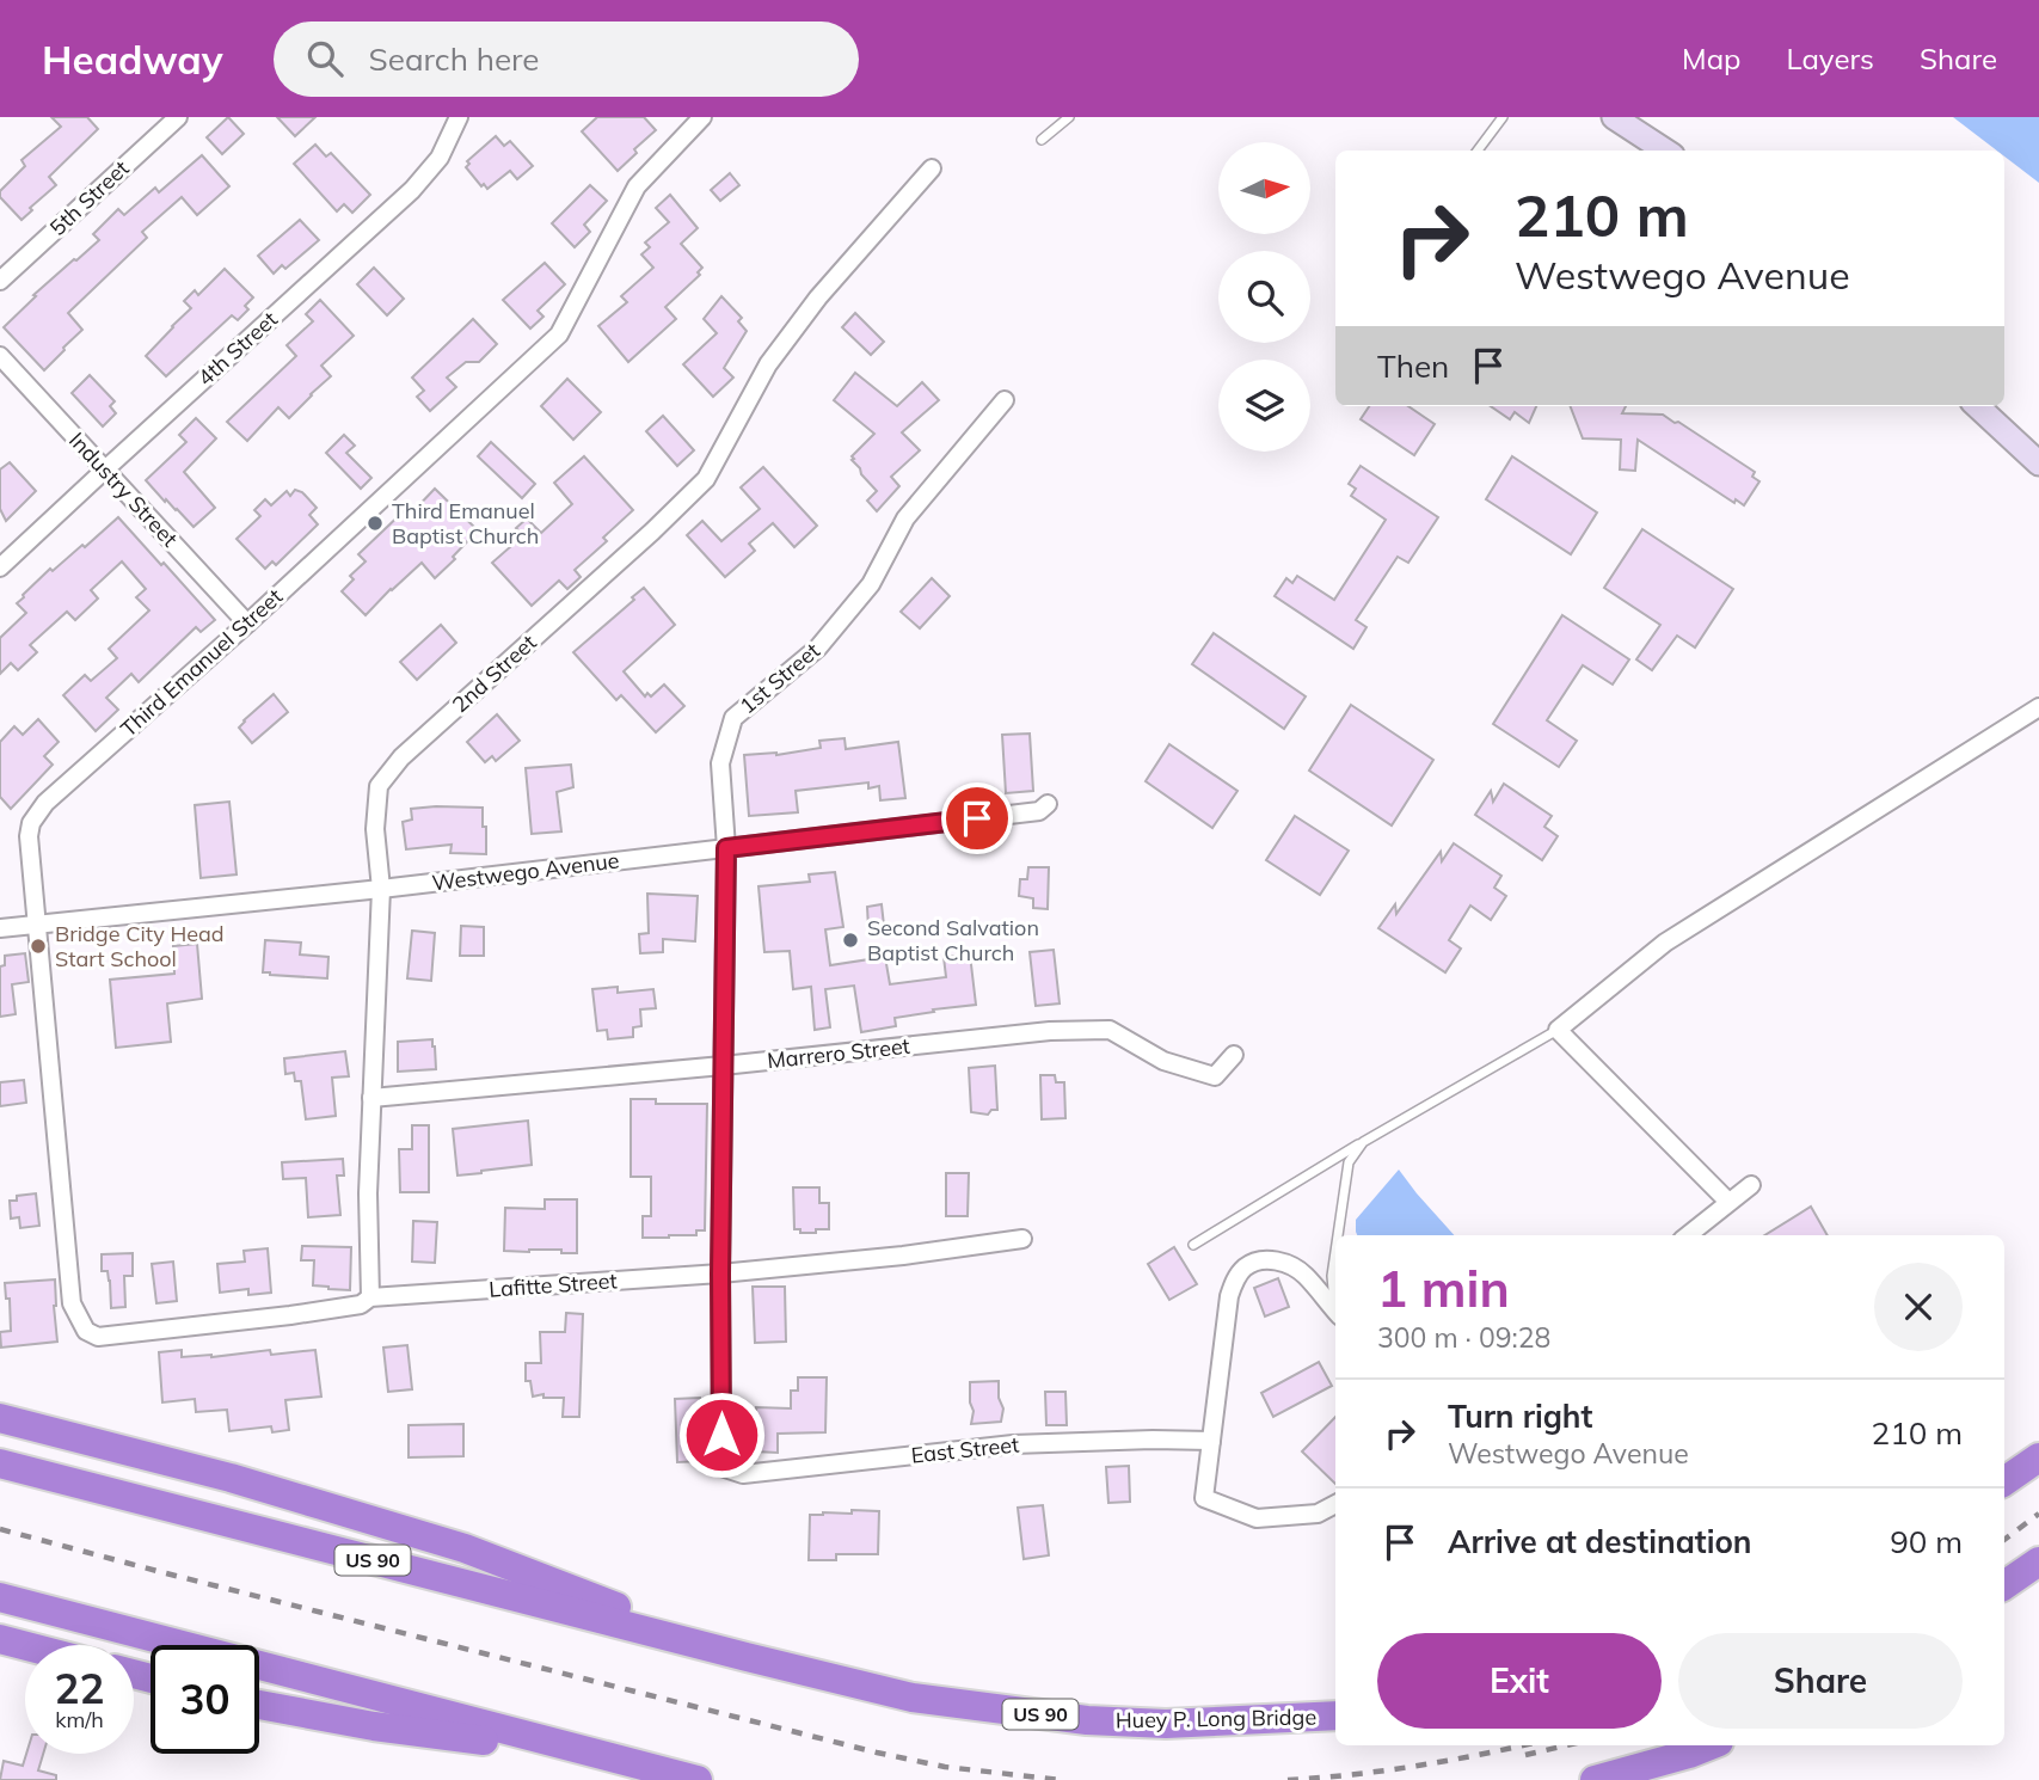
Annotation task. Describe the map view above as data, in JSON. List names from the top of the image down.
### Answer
{
  "streets": {
    "highway": ["US 90", "Huey P. Long Bridge"],
    "street": [
      "5th Street",
      "4th Street",
      "Industry Street",
      "Third Emanuel Street",
      "2nd Street",
      "1st Street",
      "Westwego Avenue",
      "Marrero Street",
      "Lafitte Street",
      "East Street"
    ]
  },
  "crossings": [
    ["4th Street", "Industry Street"],
    ["Industry Street", "Third Emanuel Street"],
    ["Third Emanuel Street", "Westwego Avenue"],
    ["Third Emanuel Street", "Lafitte Street"],
    ["2nd Street", "Westwego Avenue"],
    ["2nd Street", "Marrero Street"],
    ["2nd Street", "Lafitte Street"],
    ["1st Street", "Westwego Avenue"],
    ["1st Street", "Marrero Street"],
    ["1st Street", "Lafitte Street"],
    ["1st Street", "East Street"],
    ["US 90", "Huey P. Long Bridge"]
  ],
  "places": ["Third Emanuel Baptist Church", "Second Salvation Baptist Church", "Bridge City Head Start School"],
  "north": "right",
  "page": {
    "header": "Headway",
    "search": "Search here",
    "nav": ["Map", "Layers", "Share"],
    "turn": ["210 m", "Westwego Avenue"],
    "then": "Then",
    "heading": ["1 min", "300 m · 09:28"],
    "list": [
      {
        "name": "Turn right",
        "note": "Westwego Avenue",
        "value": "210 m"
      },
      {
        "name": "Arrive at destination",
        "value": "90 m"
      }
    ],
    "buttons": ["Exit", "Share"],
    "speed": "22 km/h",
    "limit": "30"
  }
}
